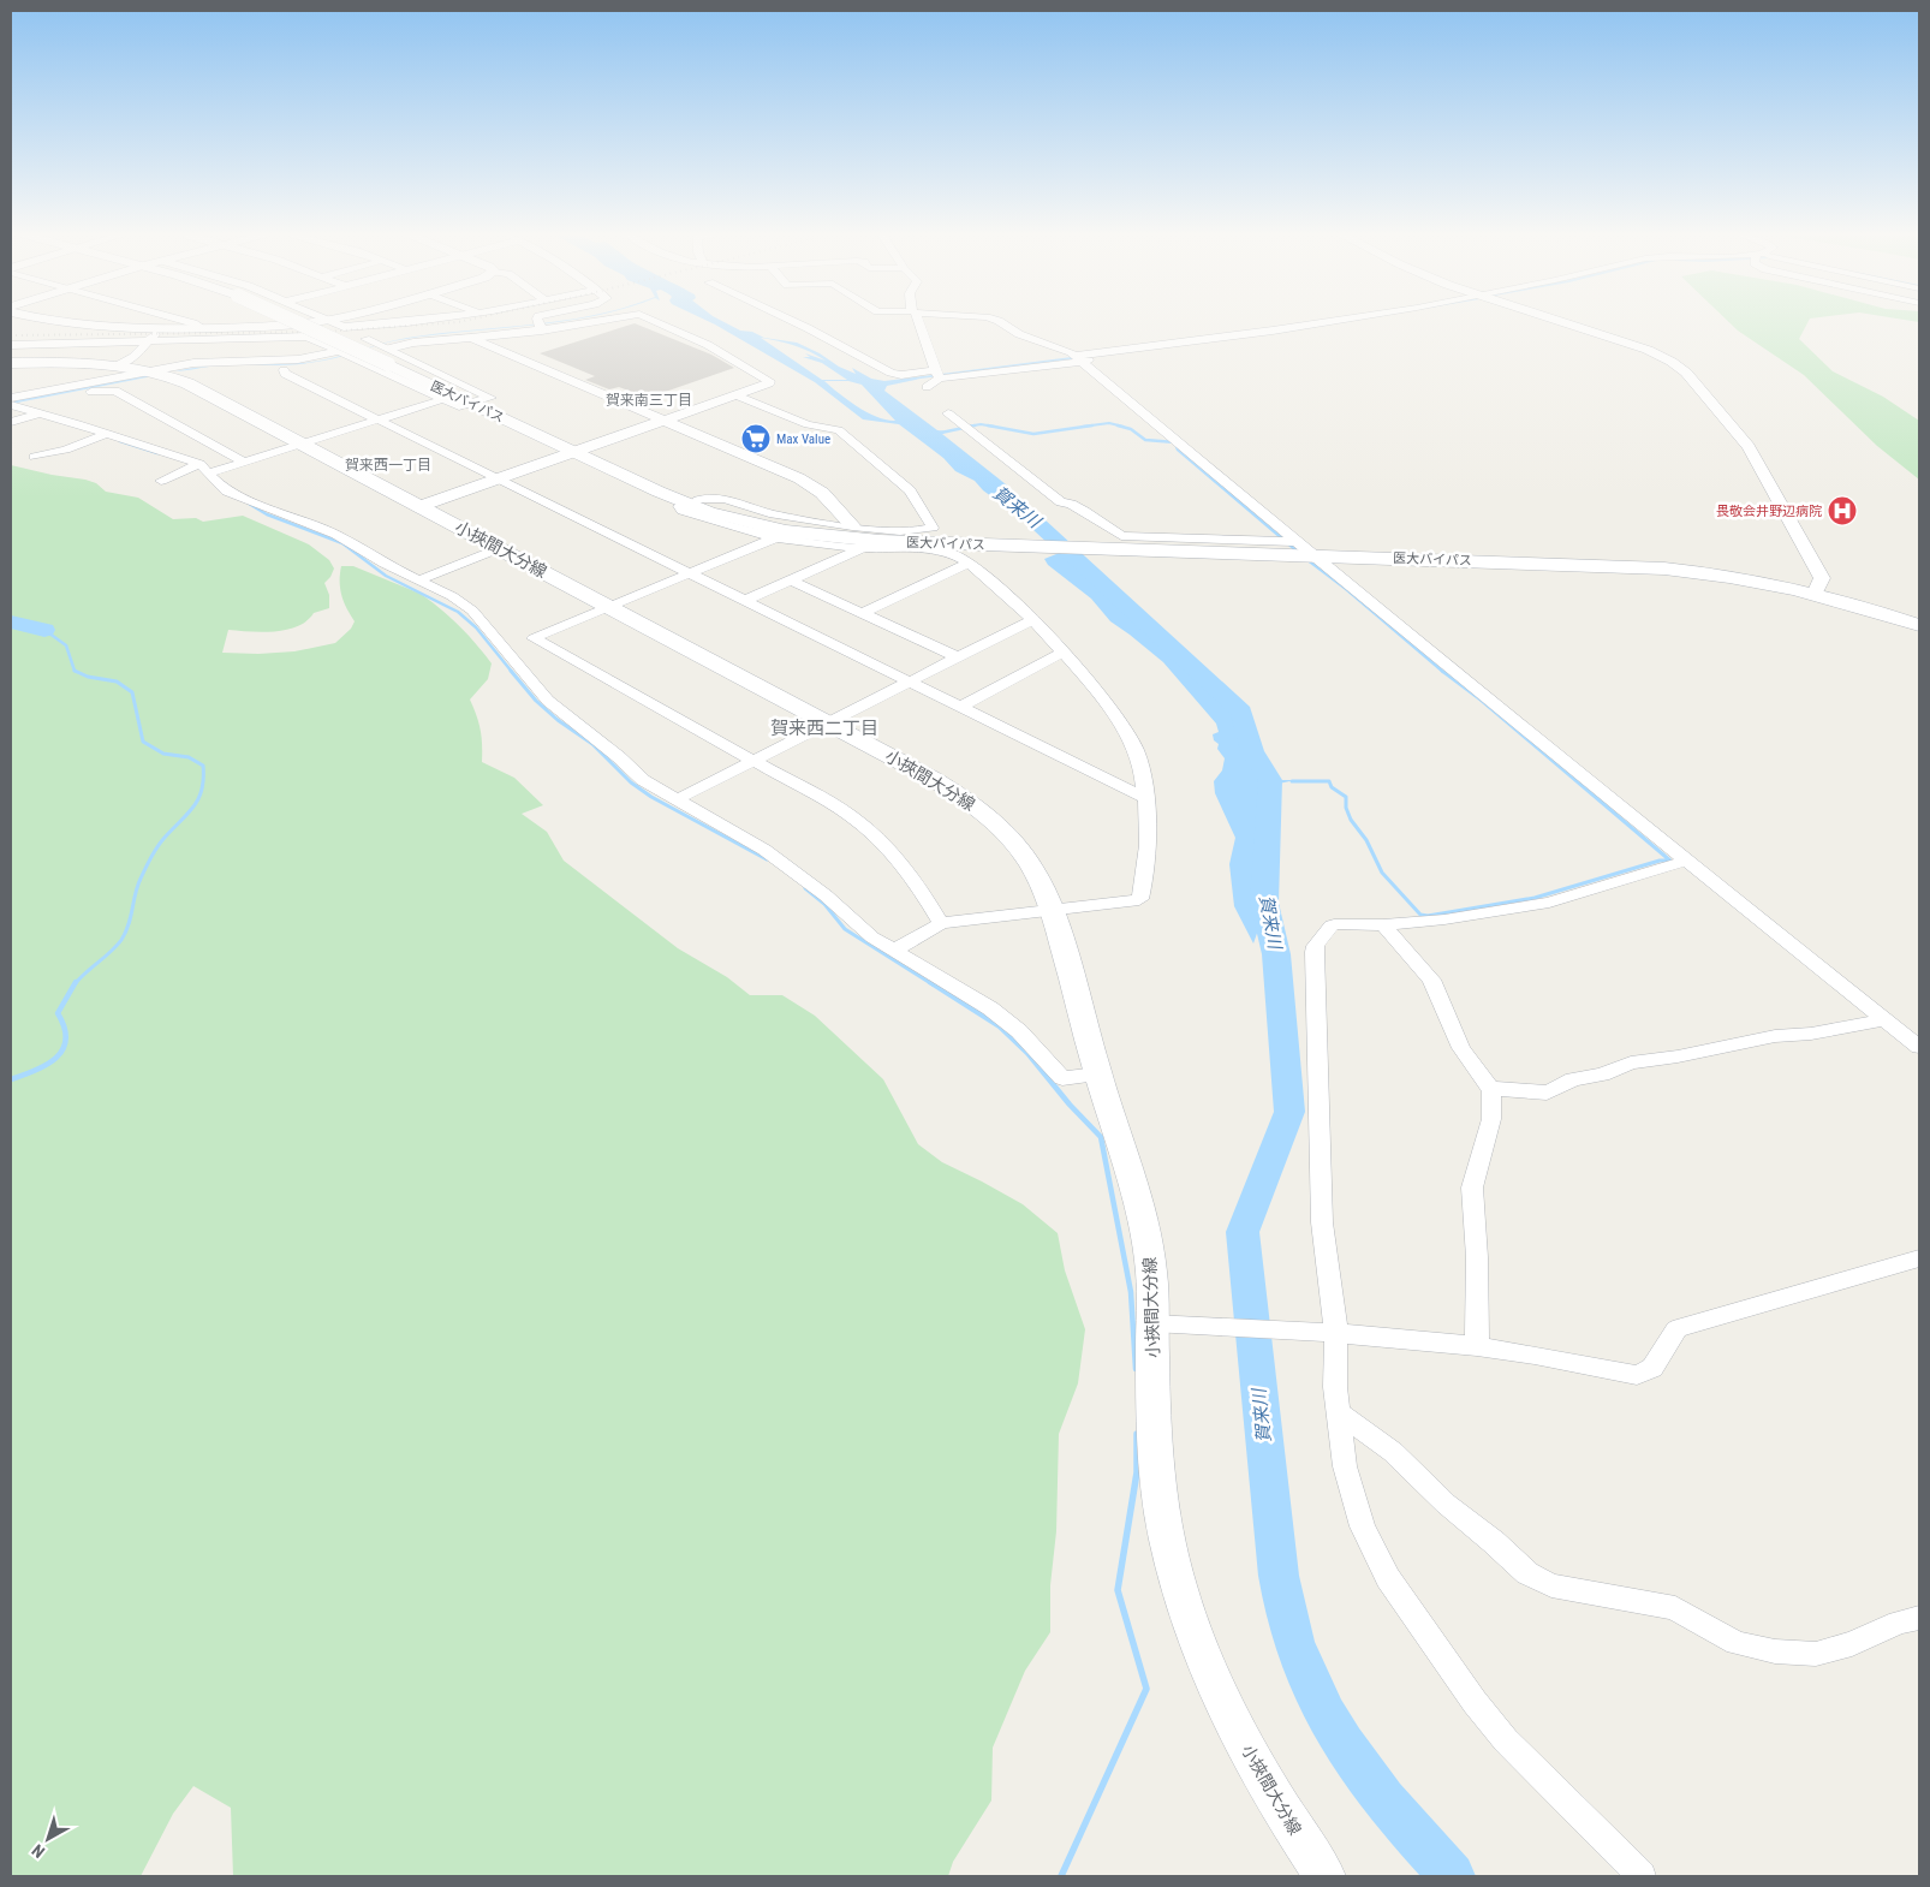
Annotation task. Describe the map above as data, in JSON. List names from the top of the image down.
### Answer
{
  "streets": {
    "main road": ["医大バイパス", "小挾間大分線"]
  },
  "districts": ["賀来南三丁目", "賀来西一丁目", "賀来西二丁目"],
  "water": ["賀来川"],
  "places": {
    "supermarket": ["Max Value"],
    "hospital": ["畏敬会井野辺病院"]
  },
  "north": "bottom left"
}
